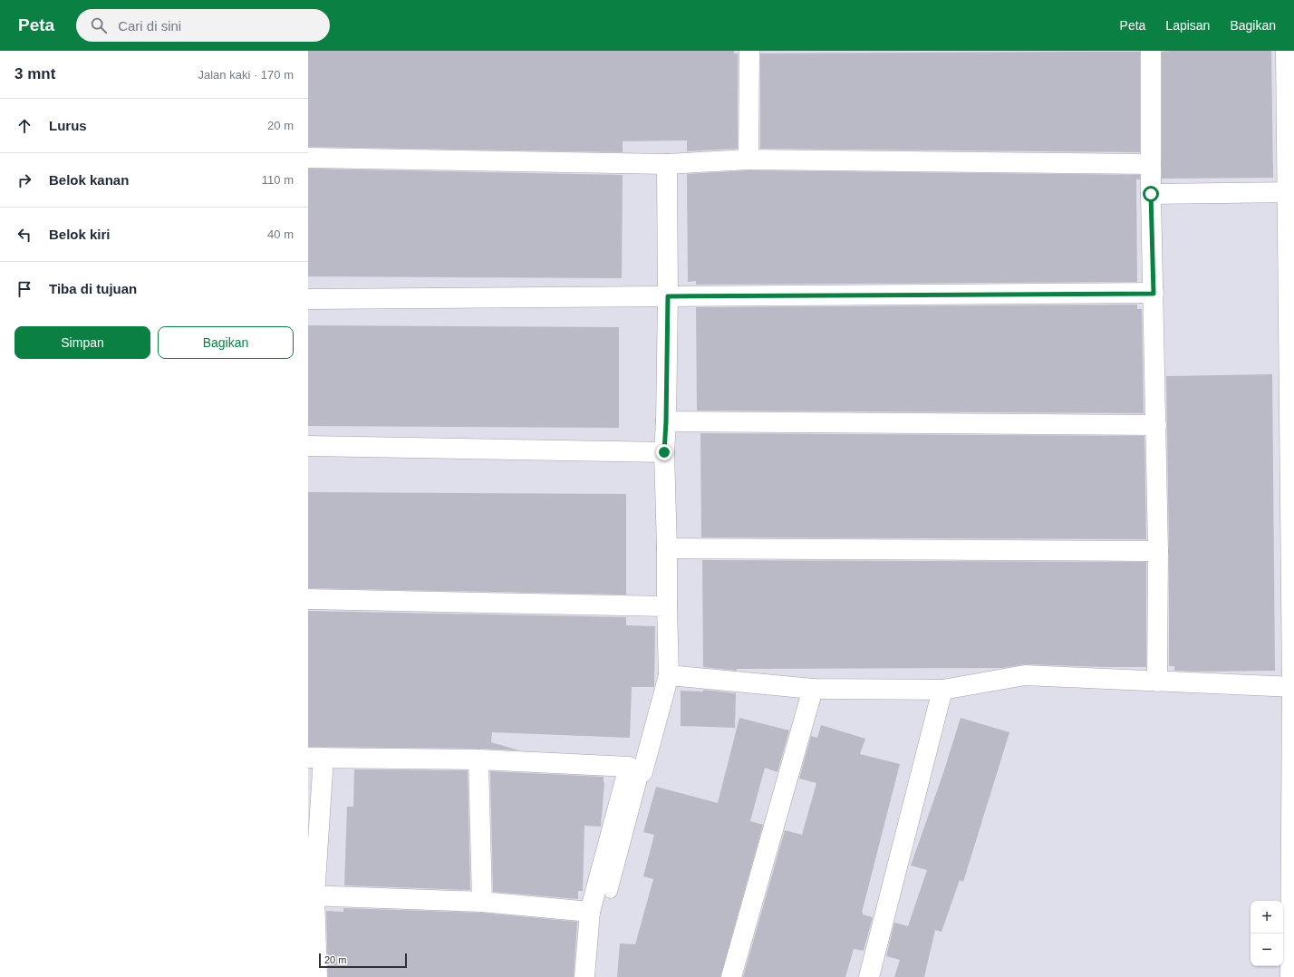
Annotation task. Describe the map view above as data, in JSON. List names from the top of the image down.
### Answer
{
  "scale_bar": "20 m",
  "page": {
    "header": "Peta",
    "search": "Cari di sini",
    "nav": ["Peta", "Lapisan", "Bagikan"],
    "heading": ["3 mnt", "Jalan kaki · 170 m"],
    "list": [
      ["Lurus", "20 m"],
      ["Belok kanan", "110 m"],
      ["Belok kiri", "40 m"],
      "Tiba di tujuan"
    ],
    "buttons": ["Simpan", "Bagikan"],
    "map_buttons": ["+", "−"],
    "scale": "20 m"
  }
}
